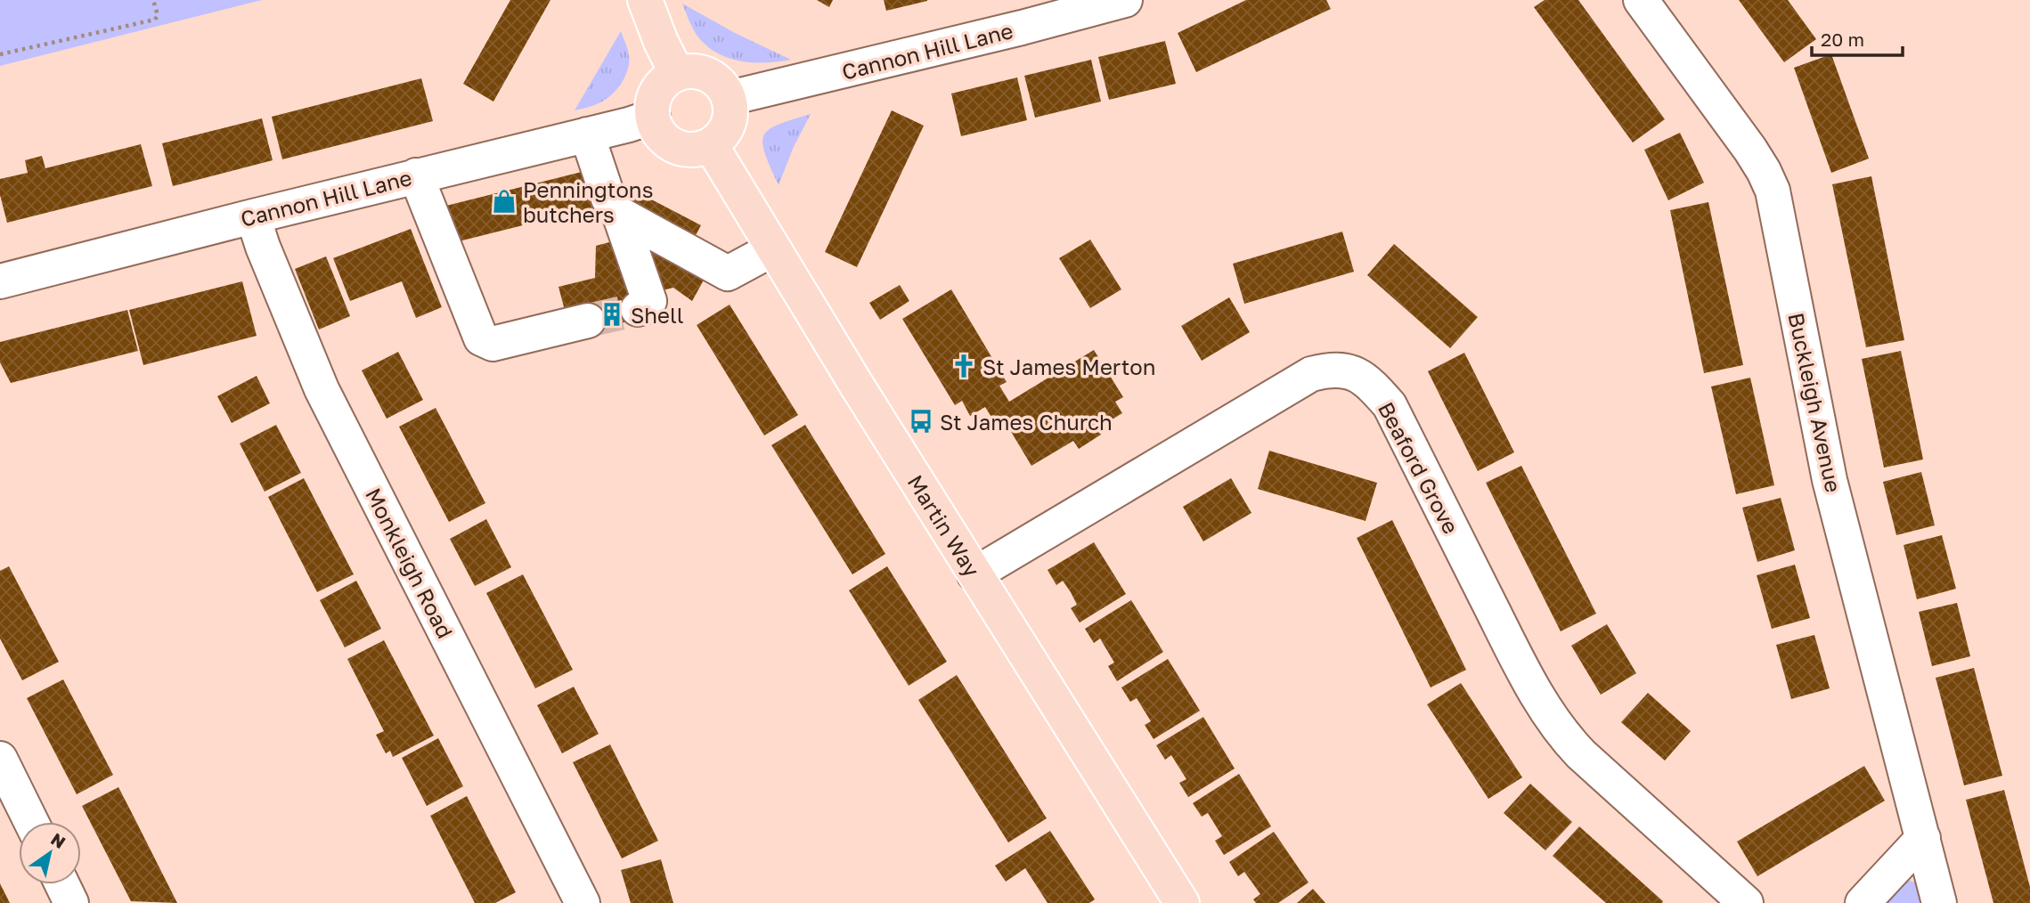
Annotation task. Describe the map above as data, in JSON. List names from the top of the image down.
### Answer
{
  "streets": {
    "main road": ["Martin Way"],
    "street": [
      "Cannon Hill Lane",
      "Buckleigh Avenue",
      "Beaford Grove",
      "Monkleigh Road"
    ]
  },
  "crossings": [
    ["Cannon Hill Lane", "Martin Way"],
    ["Cannon Hill Lane", "Monkleigh Road"],
    ["Beaford Grove", "Martin Way"]
  ],
  "places": {
    "shop": ["Penningtons butchers"],
    "building": ["Shell"],
    "church": ["St James Merton"],
    "bus stop": ["St James Church"]
  },
  "scale_bar": "20 m",
  "north": "top right"
}
